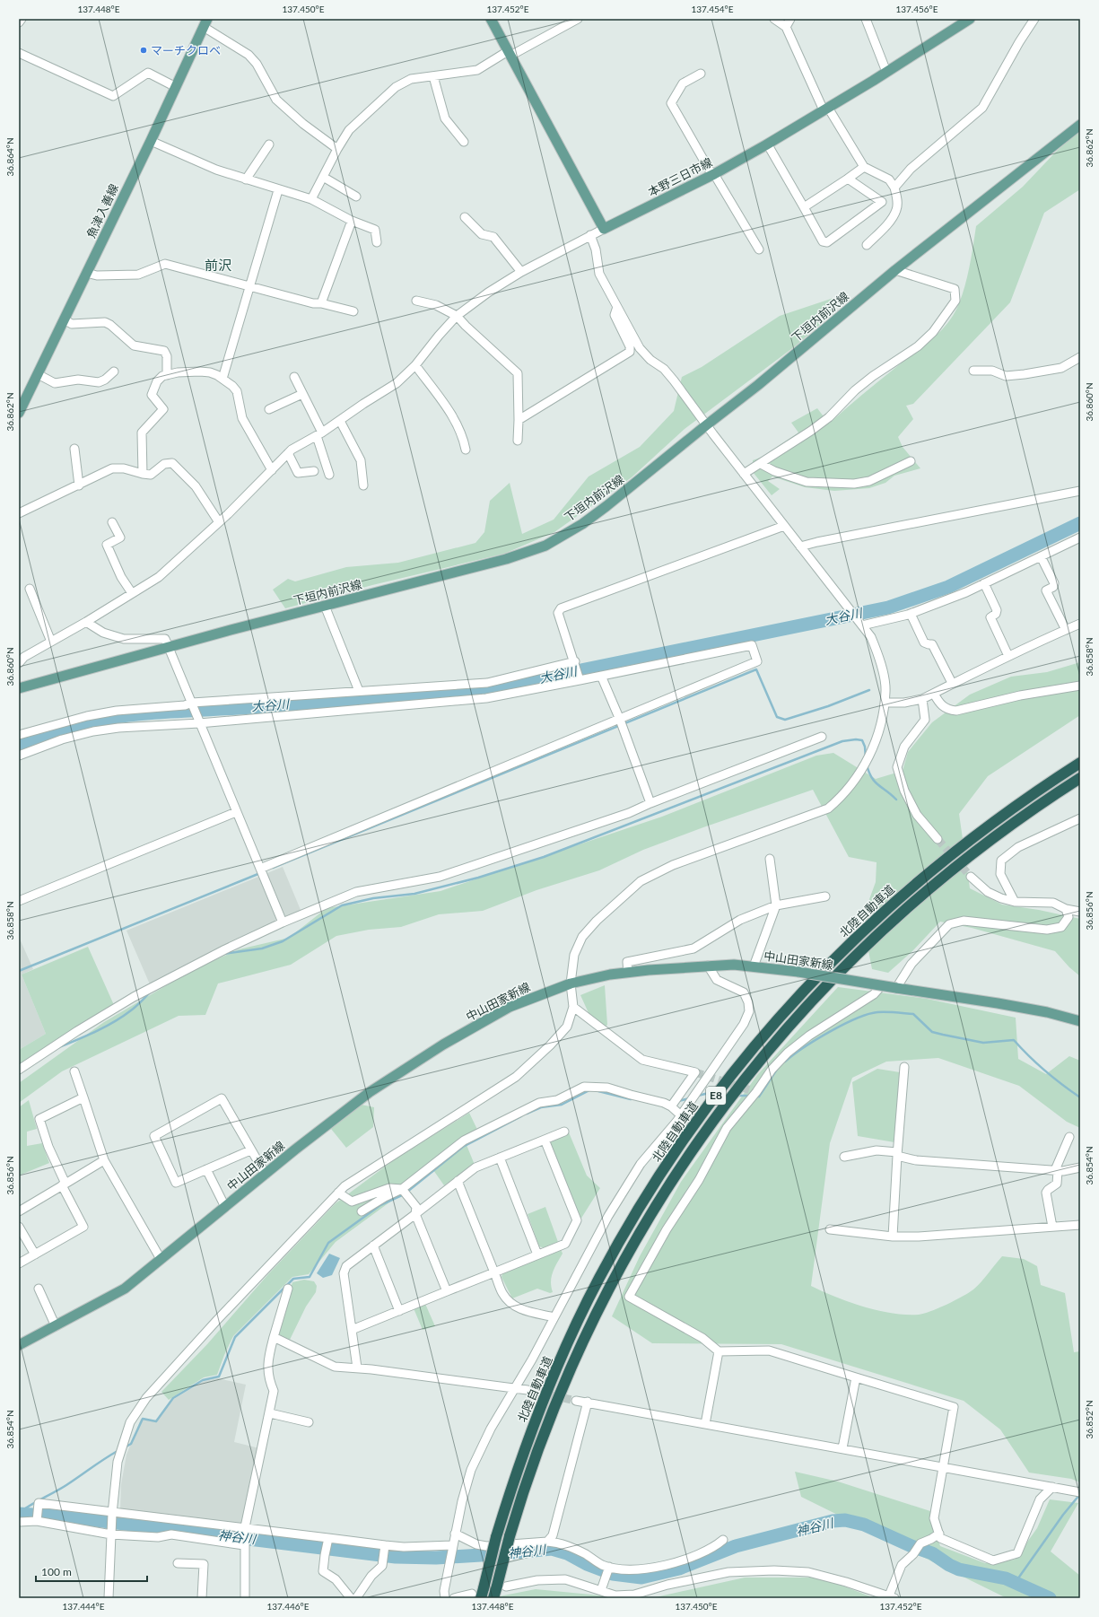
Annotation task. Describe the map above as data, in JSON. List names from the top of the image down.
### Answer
{
  "streets": {
    "highway": ["北陸自動車道", "E8"],
    "main road": [
      "本野三日市線",
      "魚津入善線",
      "下垣内前沢線",
      "中山田家新線"
    ]
  },
  "districts": ["前沢"],
  "water": ["大谷川", "神谷川"],
  "places": ["マーチクロベ"],
  "scale_bar": "100 m",
  "coordinates": [
    "137.448°E",
    "137.450°E",
    "137.452°E",
    "137.454°E",
    "137.456°E",
    "36.862°N",
    "36.864°N",
    "36.860°N",
    "36.858°N",
    "36.856°N",
    "36.854°N",
    "36.852°N",
    "137.444°E",
    "137.446°E"
  ]
}
